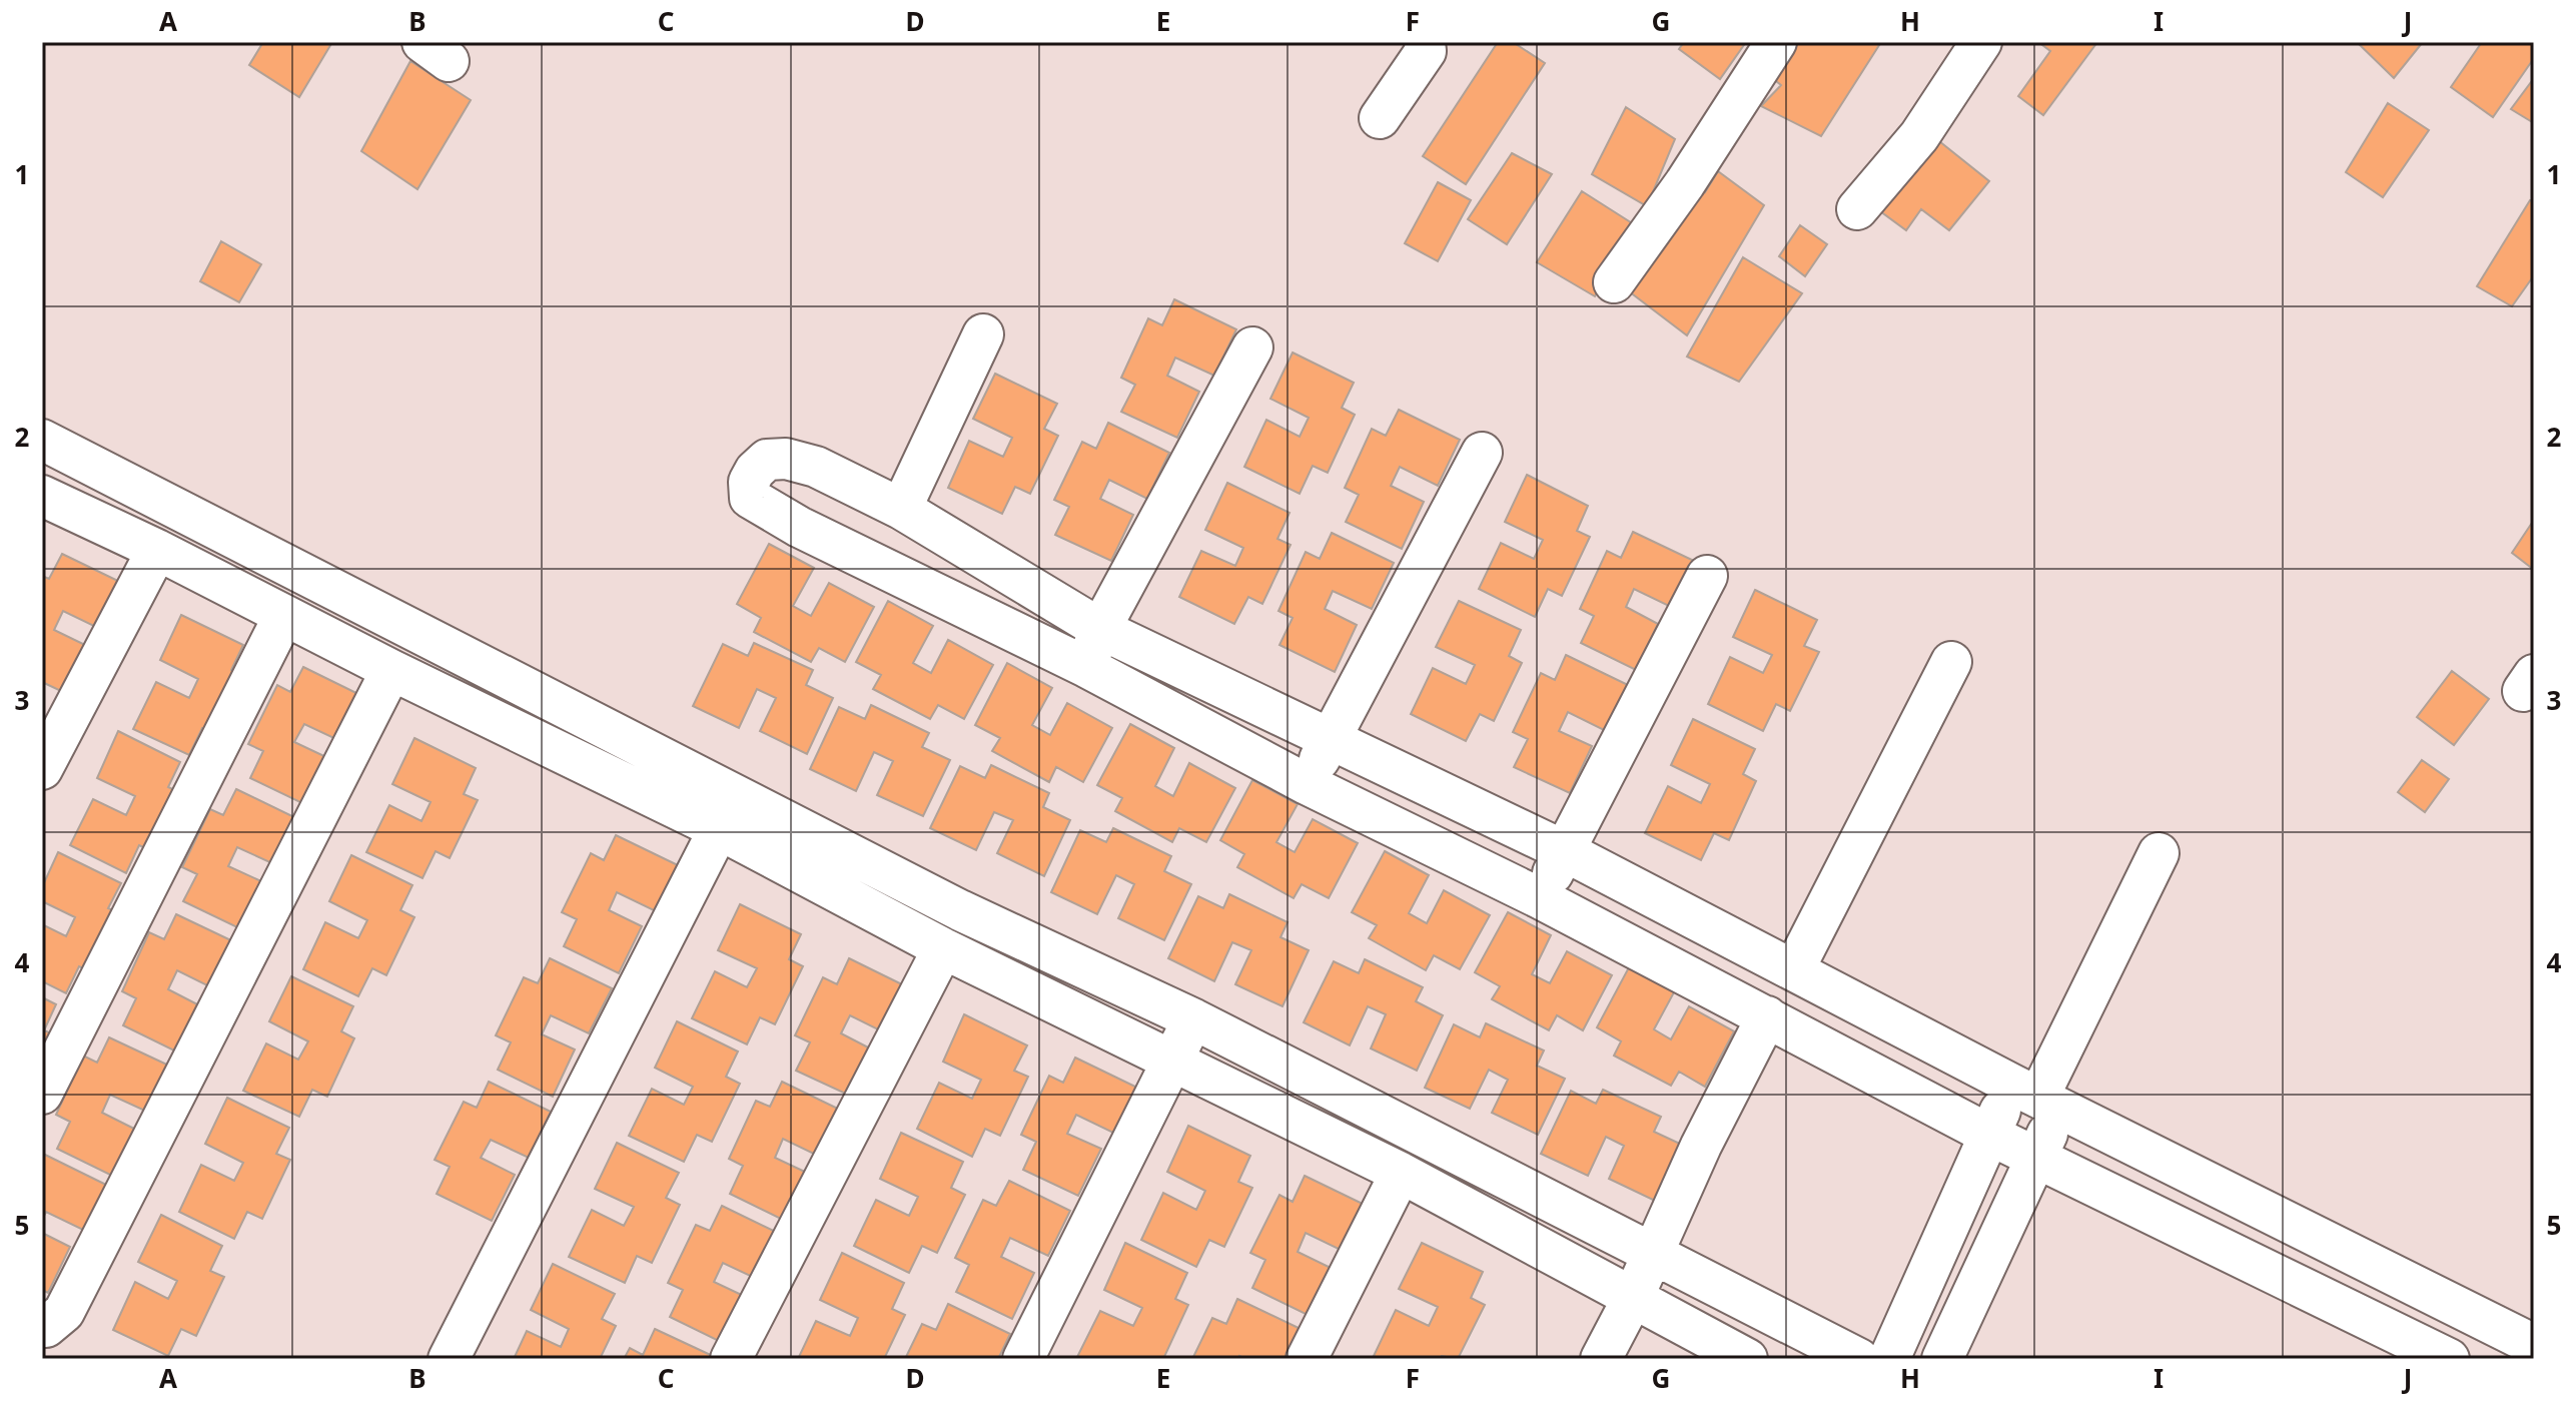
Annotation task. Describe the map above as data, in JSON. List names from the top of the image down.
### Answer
{
  "grid": {
    "columns": [
      "A",
      "B",
      "C",
      "D",
      "E",
      "F",
      "G",
      "H",
      "I",
      "J"
    ],
    "rows": [
      "1",
      "2",
      "3",
      "4",
      "5"
    ]
  }
}
